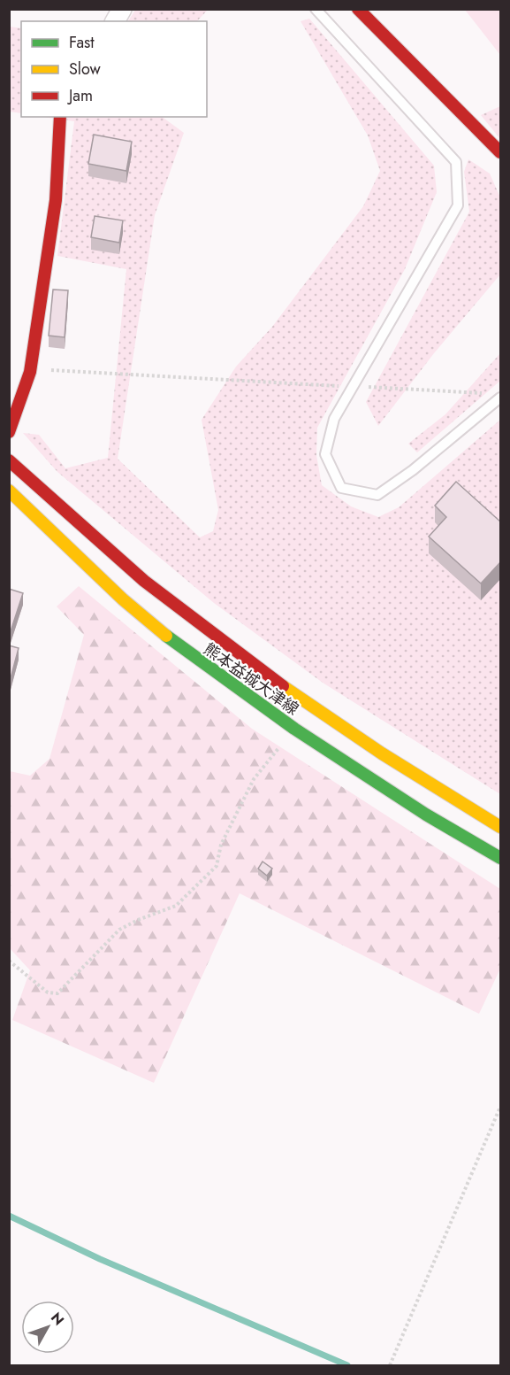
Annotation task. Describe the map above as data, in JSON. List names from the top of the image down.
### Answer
{
  "streets": {
    "main road": ["熊本益城大津線"]
  },
  "legend": ["Fast", "Slow", "Jam"],
  "north": "top right"
}
